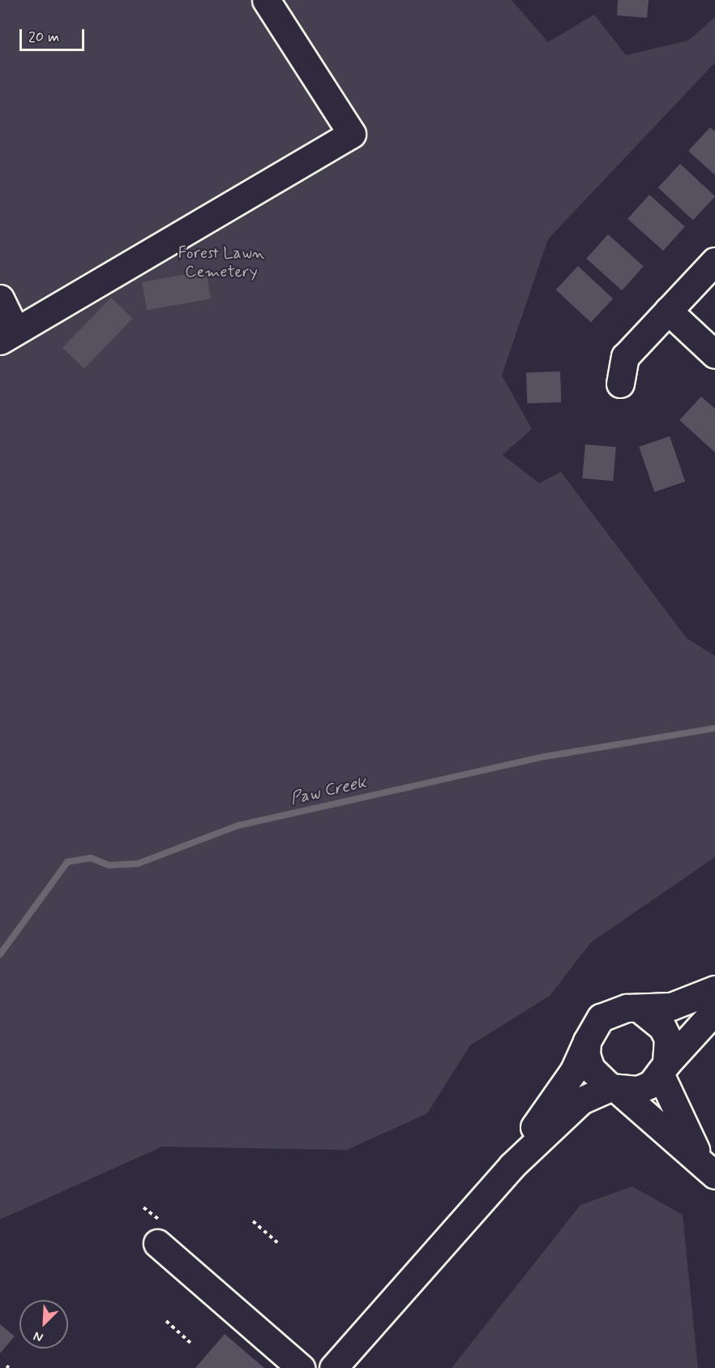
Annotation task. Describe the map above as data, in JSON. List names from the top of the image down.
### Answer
{
  "water": ["Paw Creek"],
  "parks": ["Forest Lawn Cemetery"],
  "scale_bar": "20 m",
  "north": "bottom left"
}
